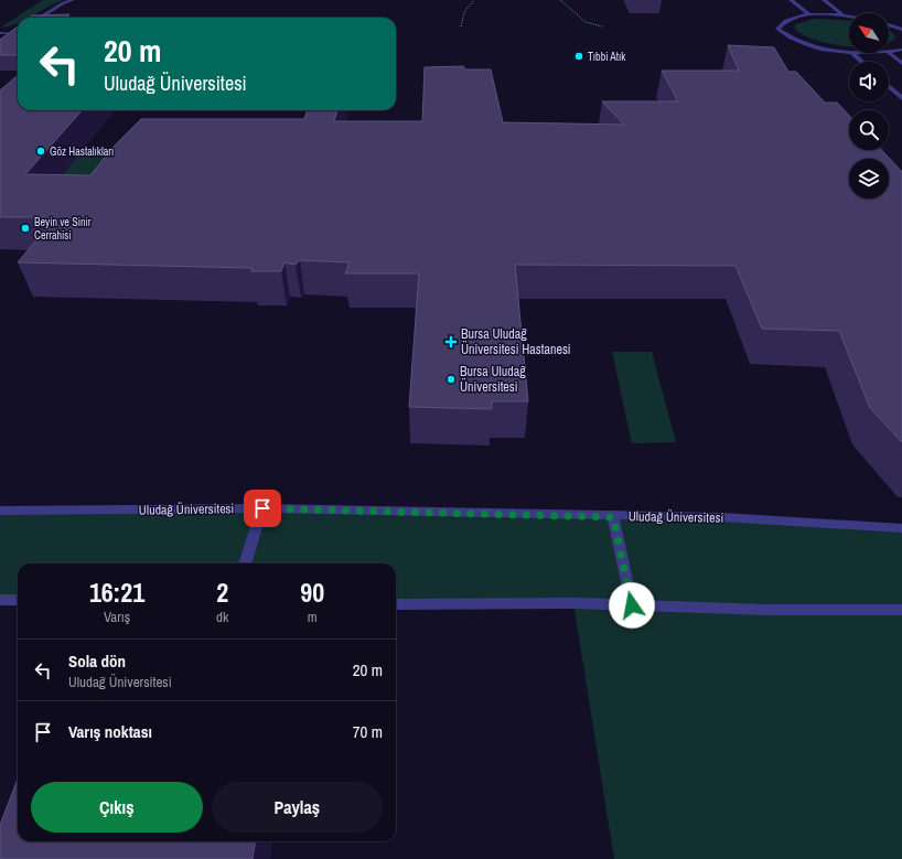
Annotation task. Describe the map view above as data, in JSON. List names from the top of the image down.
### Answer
{
  "streets": {
    "street": ["Uludağ Üniversitesi"]
  },
  "places": {
    "other": [
      "Tıbbi Atık",
      "Göz Hastalıkları",
      "Beyin ve Sinir Cerrahisi",
      "Bursa Uludağ Üniversitesi"
    ],
    "health": ["Bursa Uludağ Üniversitesi Hastanesi"]
  },
  "north": "top left",
  "page": {
    "turn": ["20 m", "Uludağ Üniversitesi"],
    "eta": [
      "16:21",
      "Varış",
      "2",
      "dk",
      "90",
      "m"
    ],
    "list": [
      {
        "name": "Sola dön",
        "note": "Uludağ Üniversitesi",
        "value": "20 m"
      },
      {
        "name": "Varış noktası",
        "value": "70 m"
      }
    ],
    "buttons": ["Çıkış", "Paylaş"]
  }
}
